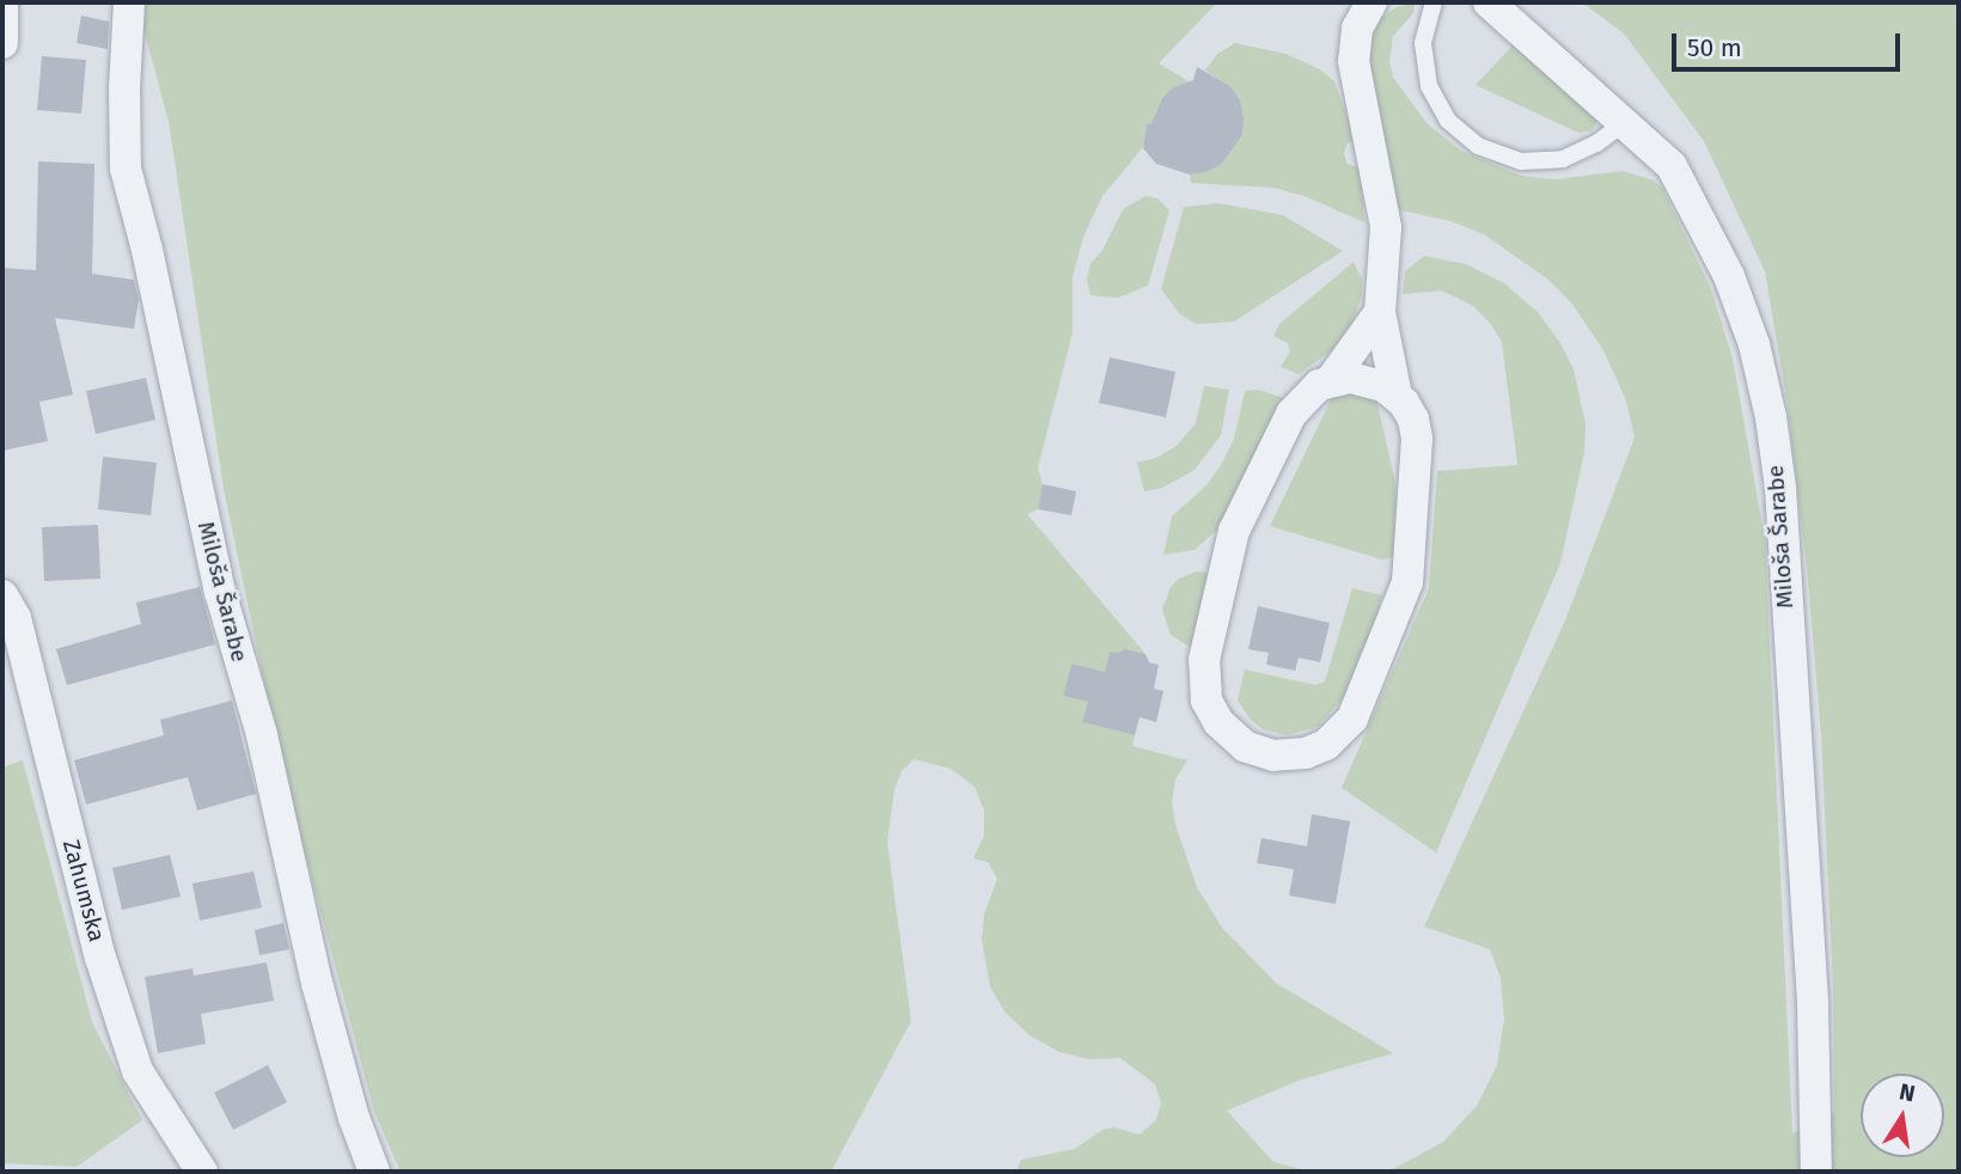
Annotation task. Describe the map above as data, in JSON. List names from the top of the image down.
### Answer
{
  "streets": {
    "street": ["Miloša Šarabe", "Zahumska"]
  },
  "scale_bar": "50 m",
  "north": "top"
}
